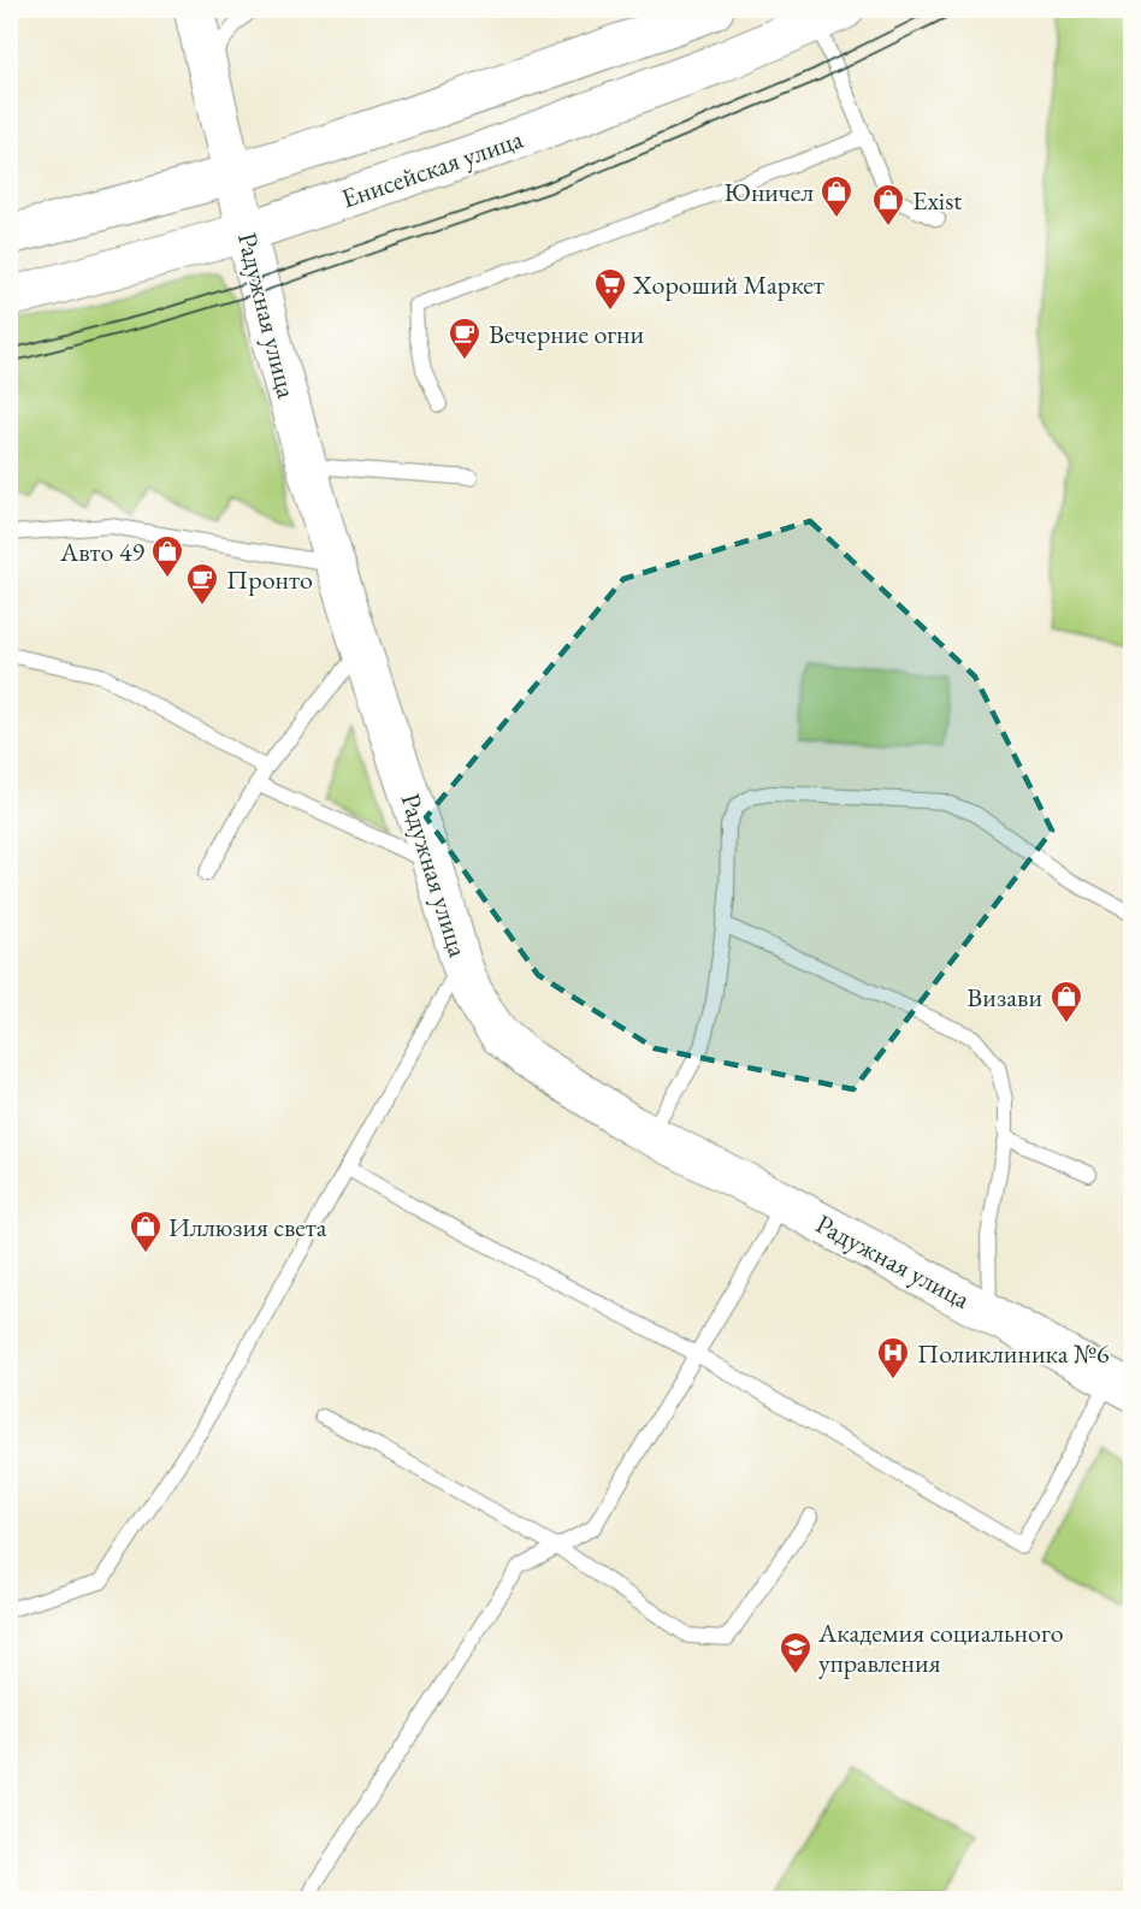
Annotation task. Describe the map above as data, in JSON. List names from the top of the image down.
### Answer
{
  "streets": {
    "street": ["Енисейская улица", "Радужная улица"]
  },
  "crossings": [
    ["Енисейская улица", "Радужная улица"]
  ],
  "places": {
    "shop": [
      "Юничел",
      "Exist",
      "Авто 49",
      "Визави",
      "Иллюзия света"
    ],
    "supermarket": ["Хороший Маркет"],
    "cafe": ["Вечерние огни", "Пронто"],
    "hospital": ["Поликлиника №6"],
    "school or university": ["Академия социального управления"]
  }
}
